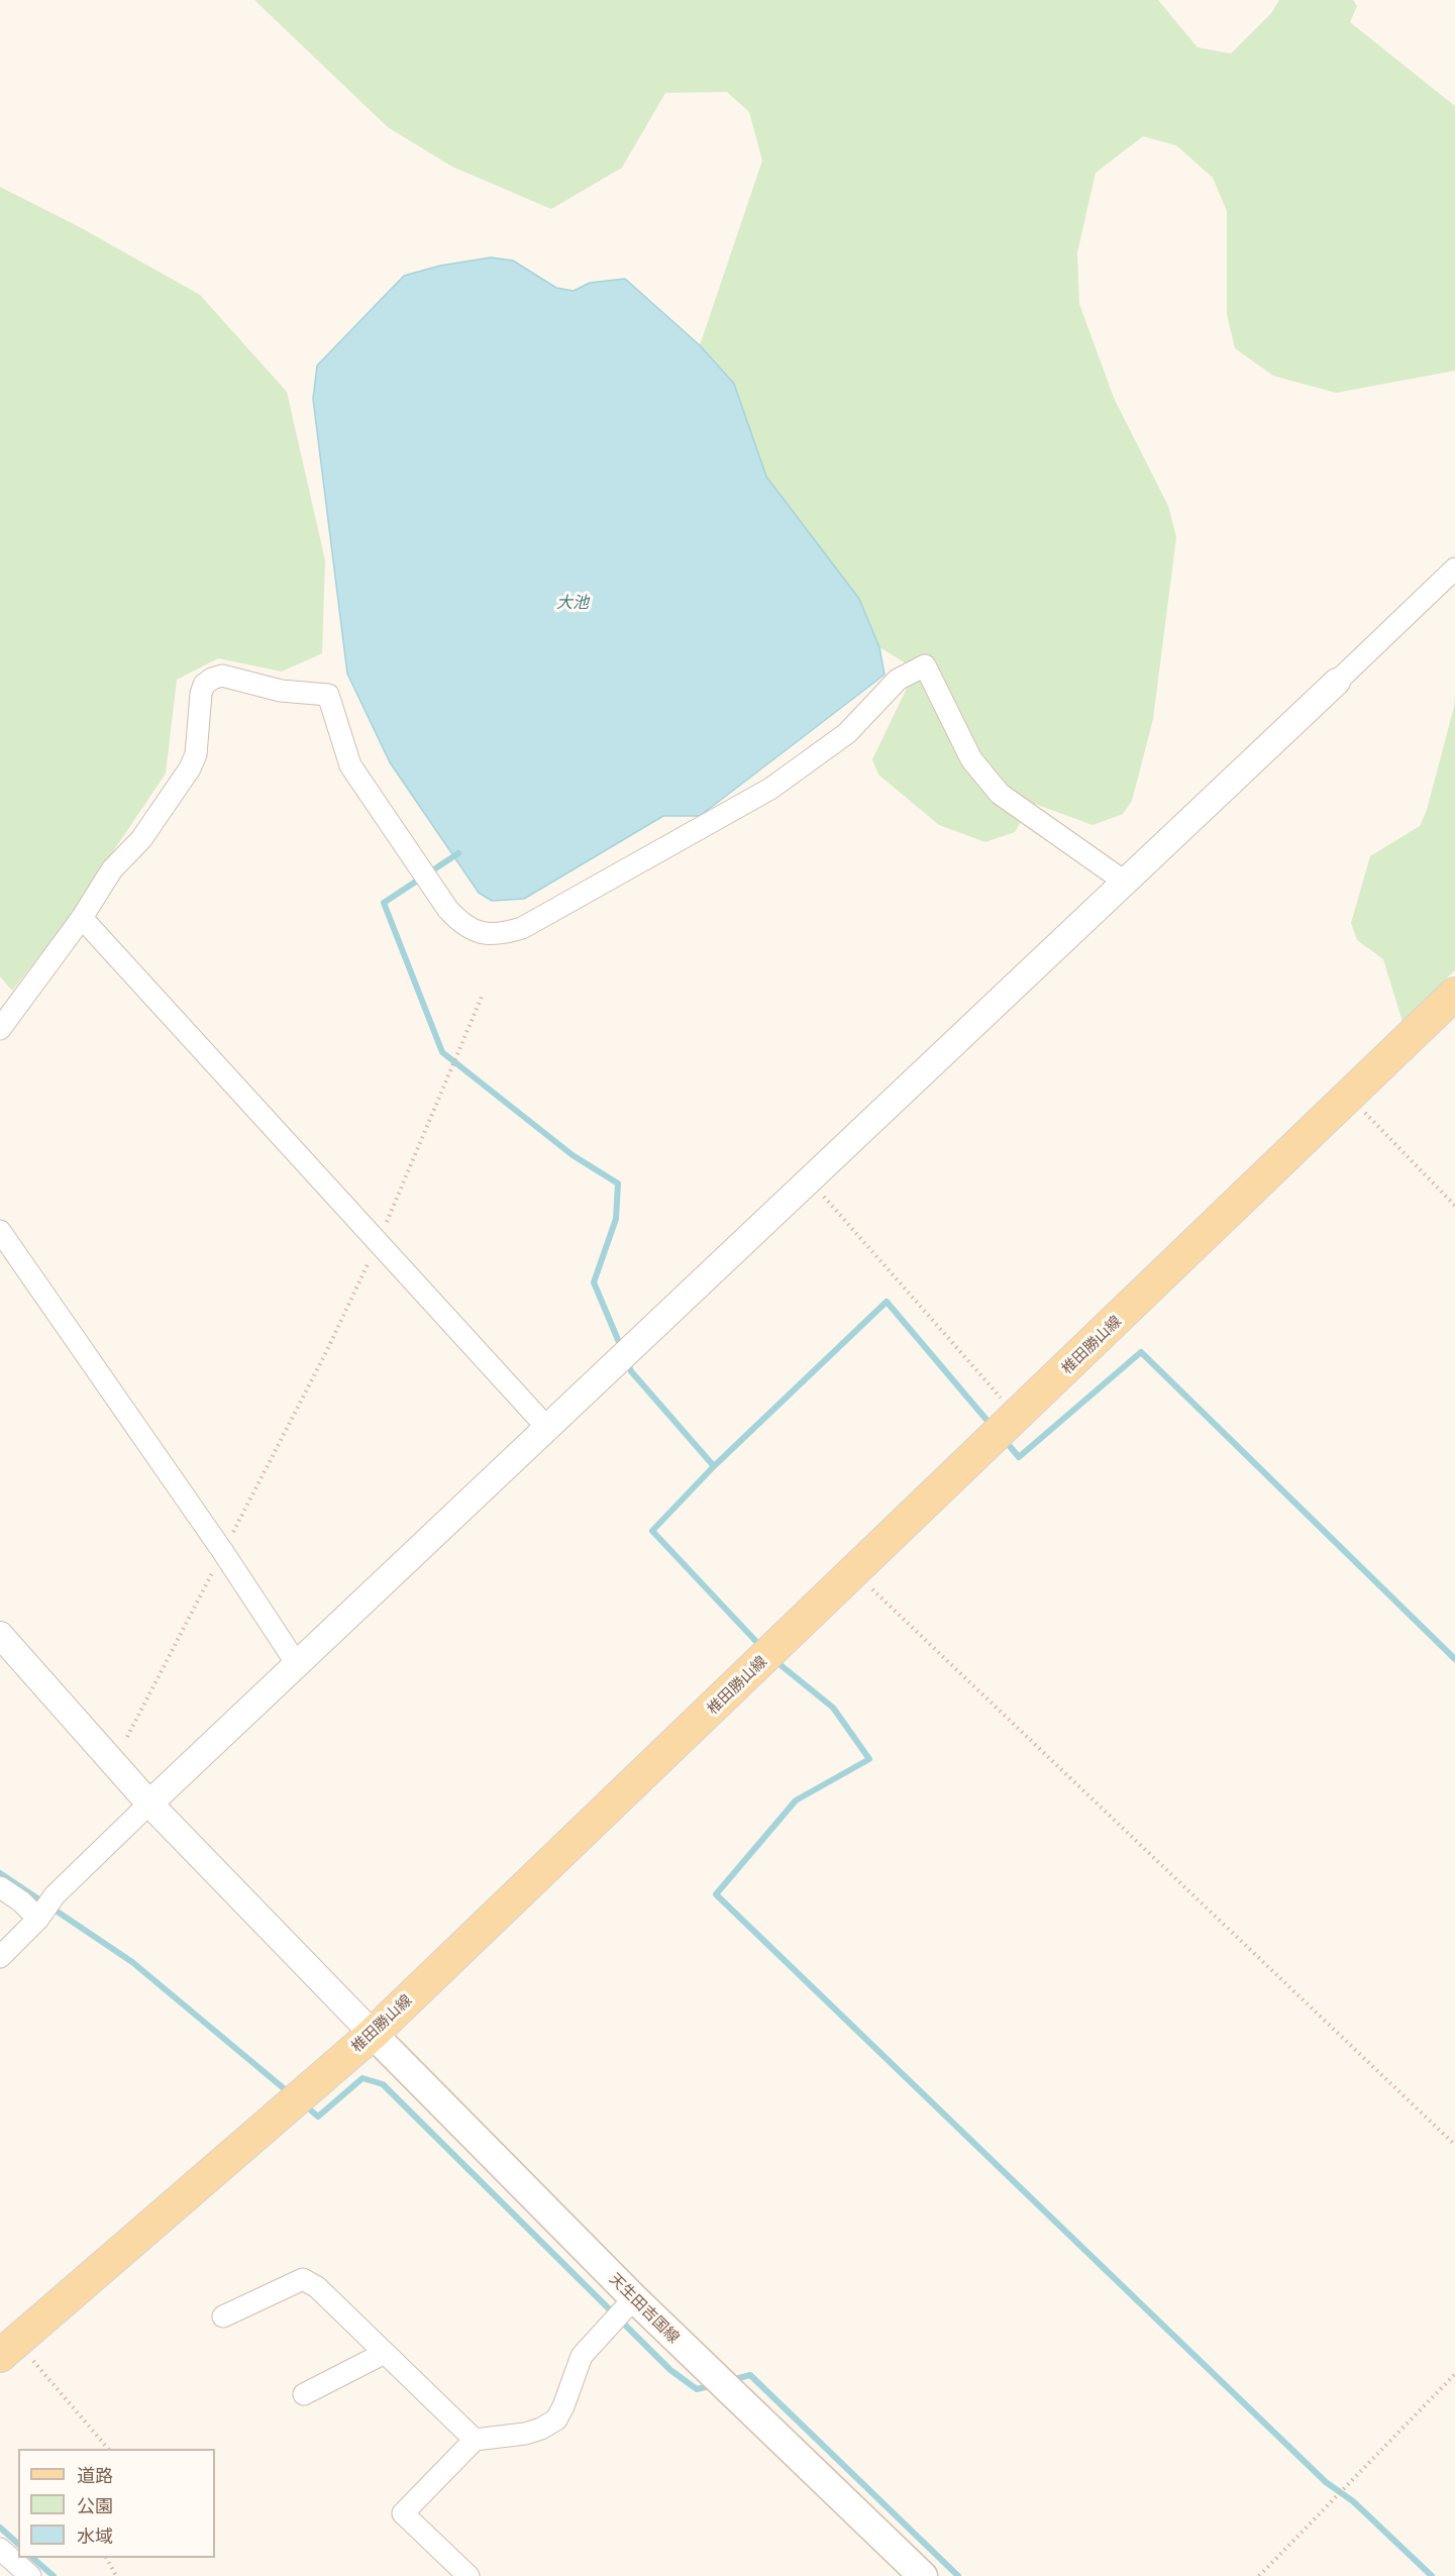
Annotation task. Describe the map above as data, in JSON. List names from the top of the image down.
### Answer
{
  "streets": {
    "main road": ["椎田勝山線", "天生田吉国線"]
  },
  "crossings": [
    ["椎田勝山線", "天生田吉国線"]
  ],
  "water": ["大池"],
  "legend": ["道路", "公園", "水域"]
}
